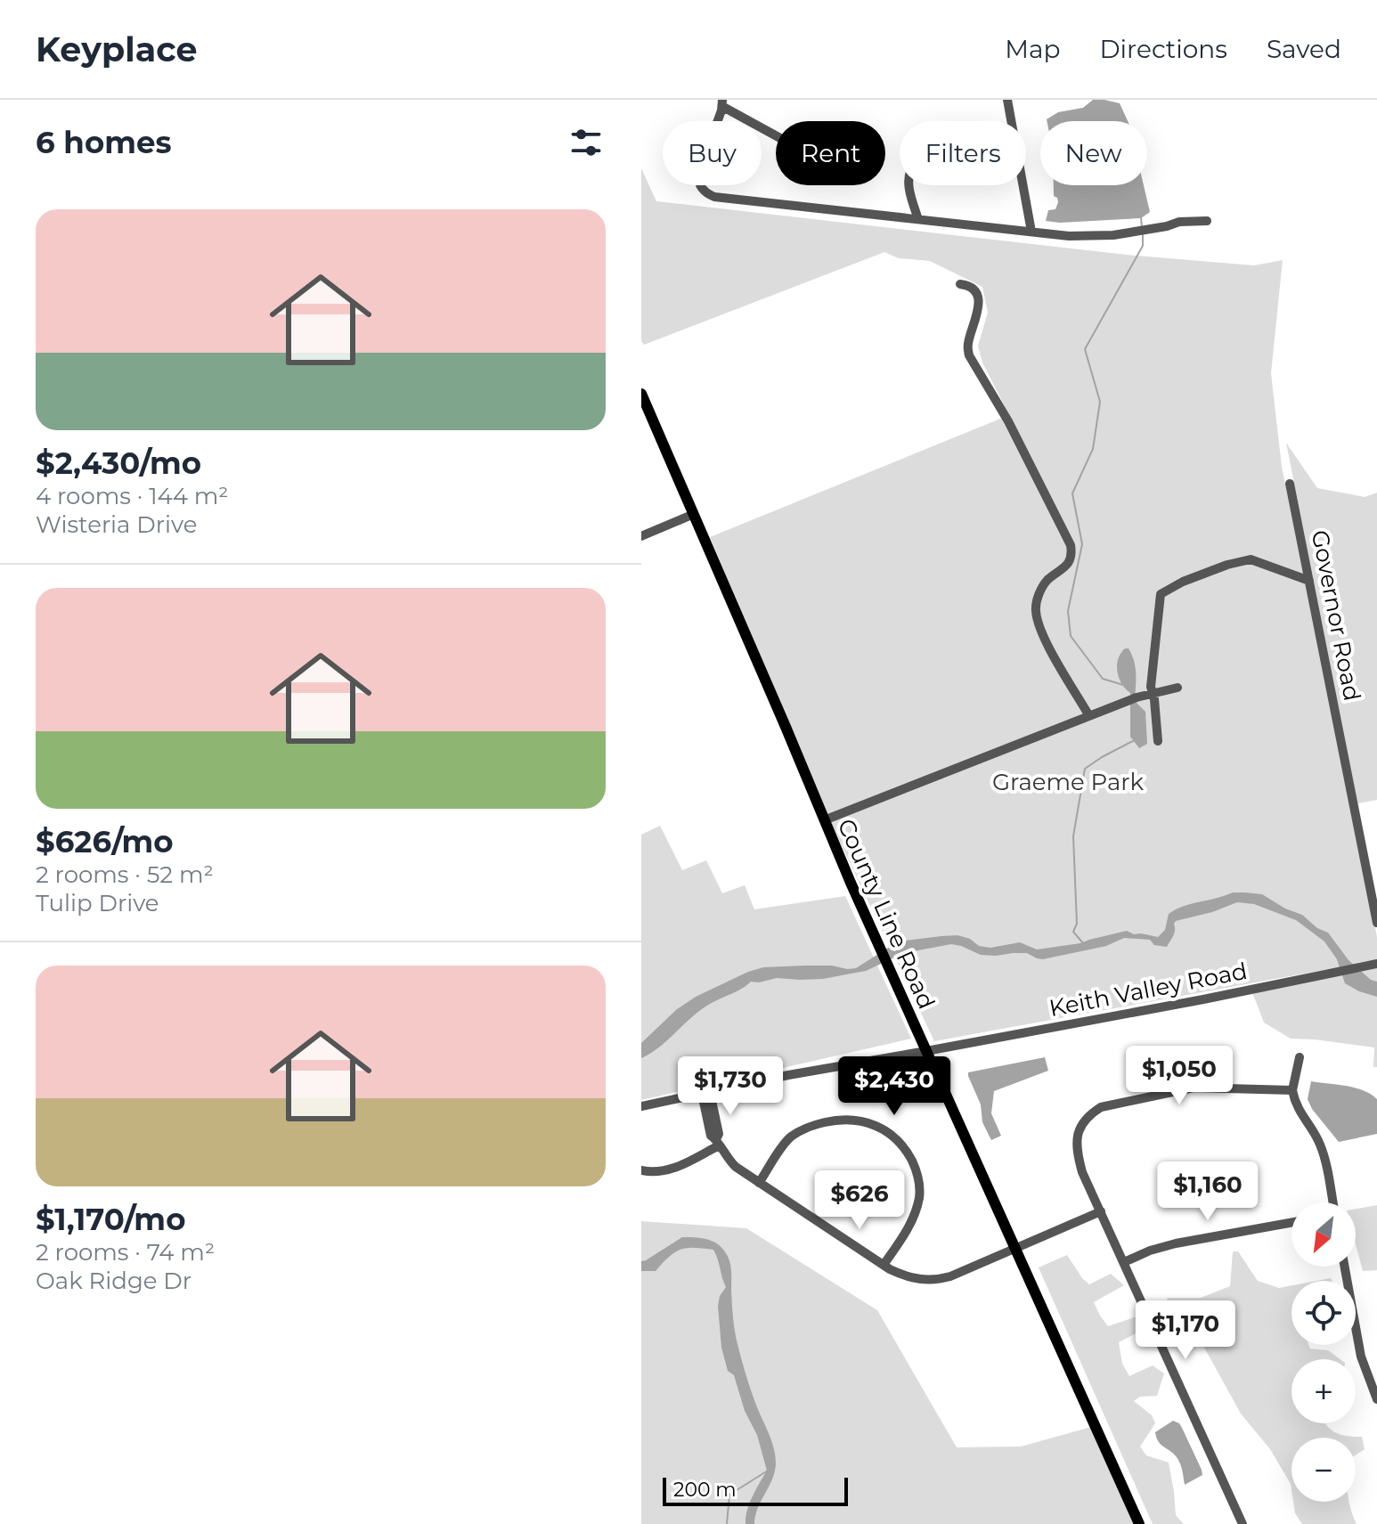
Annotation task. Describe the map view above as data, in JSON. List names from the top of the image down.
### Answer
{
  "streets": {
    "main road": ["County Line Road"],
    "street": ["Governor Road", "Keith Valley Road"]
  },
  "crossings": [
    ["County Line Road", "Keith Valley Road"]
  ],
  "parks": ["Graeme Park"],
  "scale_bar": "200 m",
  "north": "bottom left",
  "page": {
    "header": "Keyplace",
    "nav": ["Map", "Directions", "Saved"],
    "heading": "6 homes",
    "chip": [
      "Buy",
      "Rent",
      "Filters",
      "New"
    ],
    "list": [
      {
        "name": "$2,430/mo",
        "note": "4 rooms · 144 m² · Wisteria Drive"
      },
      {
        "name": "$626/mo",
        "note": "2 rooms · 52 m² · Tulip Drive"
      },
      {
        "name": "$1,170/mo",
        "note": "2 rooms · 74 m² · Oak Ridge Dr"
      }
    ],
    "price": [
      "$1,050",
      "$1,730",
      "$2,430",
      "$1,160",
      "$626",
      "$1,170"
    ],
    "map_buttons": ["+", "−"],
    "scale": "200 m"
  }
}
